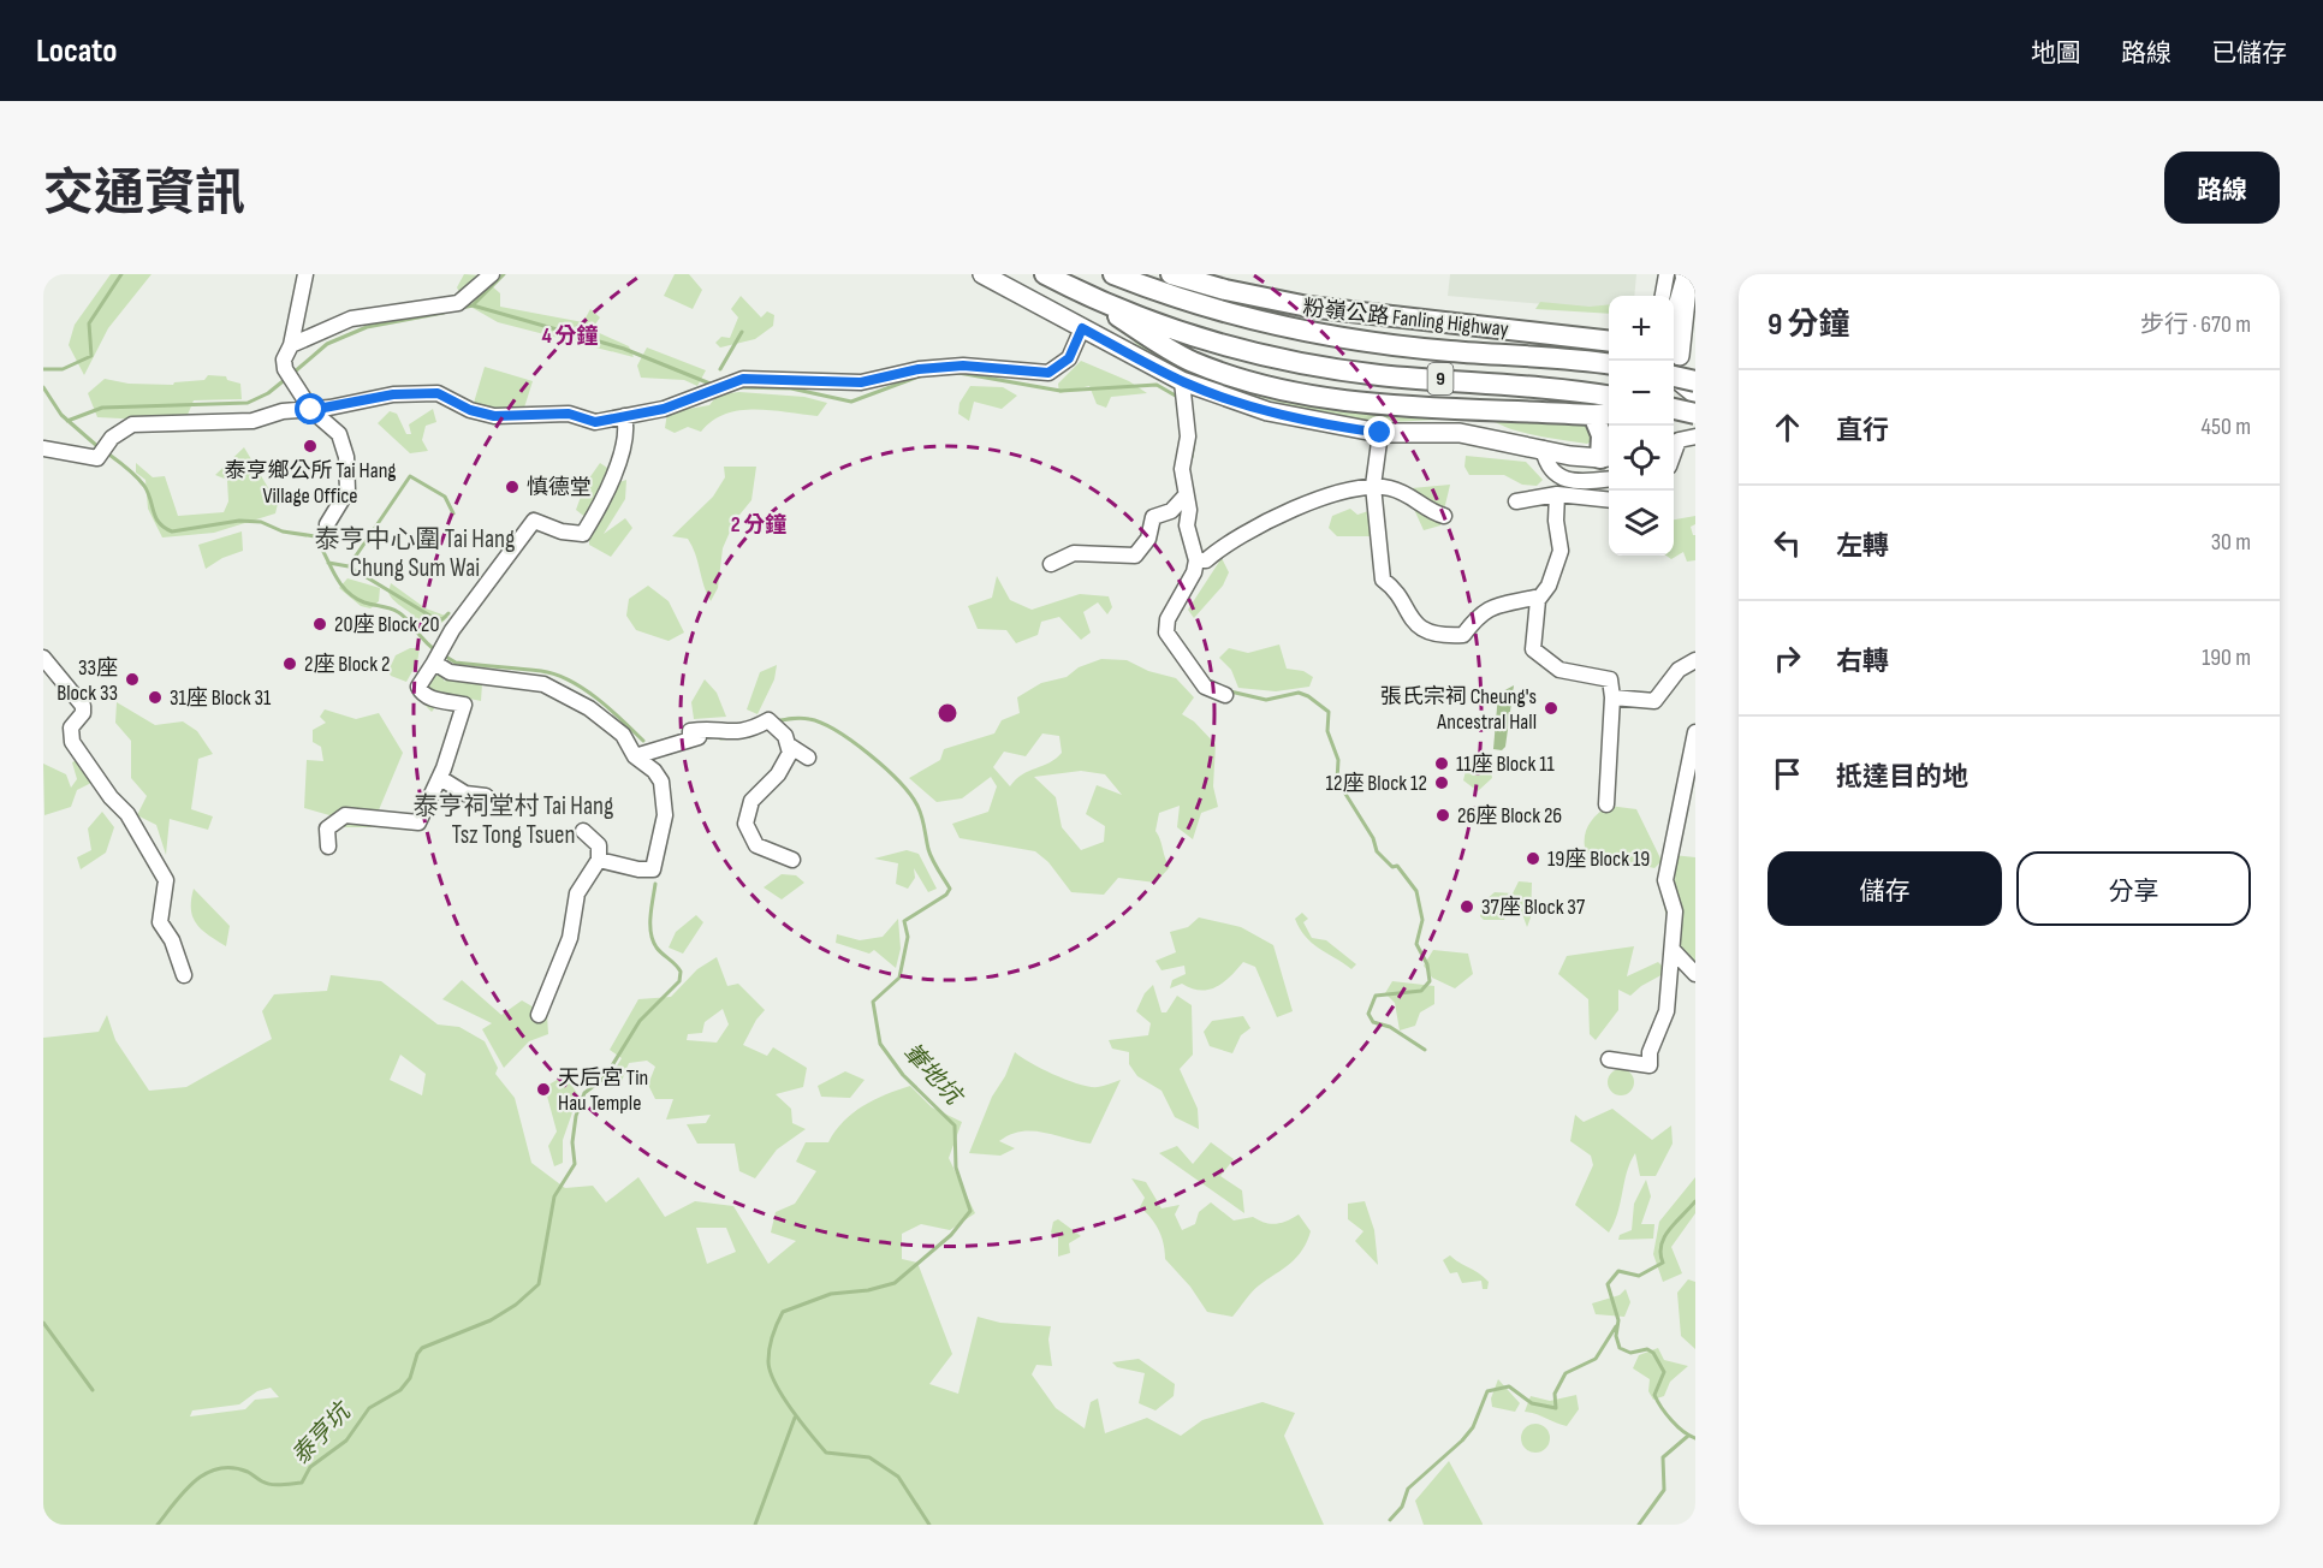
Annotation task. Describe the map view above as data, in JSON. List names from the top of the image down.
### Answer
{
  "streets": {
    "highway": ["粉嶺公路 Fanling Highway", "9"]
  },
  "districts": ["泰亨中心圍 Tai Hang Chung Sum Wai", "泰亨祠堂村 Tai Hang Tsz Tong Tsuen"],
  "water": ["輋地坑", "泰亨坑"],
  "places": [
    "泰亨鄉公所 Tai Hang Village Office",
    "慎德堂",
    "20座 Block 20",
    "2座 Block 2",
    "33座 Block 33",
    "31座 Block 31",
    "張氏宗祠 Cheung's Ancestral Hall",
    "11座 Block 11",
    "12座 Block 12",
    "26座 Block 26",
    "19座 Block 19",
    "37座 Block 37",
    "天后宮 Tin Hau Temple"
  ],
  "page": {
    "header": "Locato",
    "nav": ["地圖", "路線", "已儲存"],
    "title": "交通資訊",
    "buttons": [
      "路線",
      ["儲存", "分享"]
    ],
    "heading": ["9 分鐘", "步行 · 670 m"],
    "map_buttons": ["+", "−"],
    "list": [
      ["直行", "450 m"],
      ["左轉", "30 m"],
      ["右轉", "190 m"],
      "抵達目的地"
    ]
  },
  "rings": ["4 分鐘", "2 分鐘"]
}
